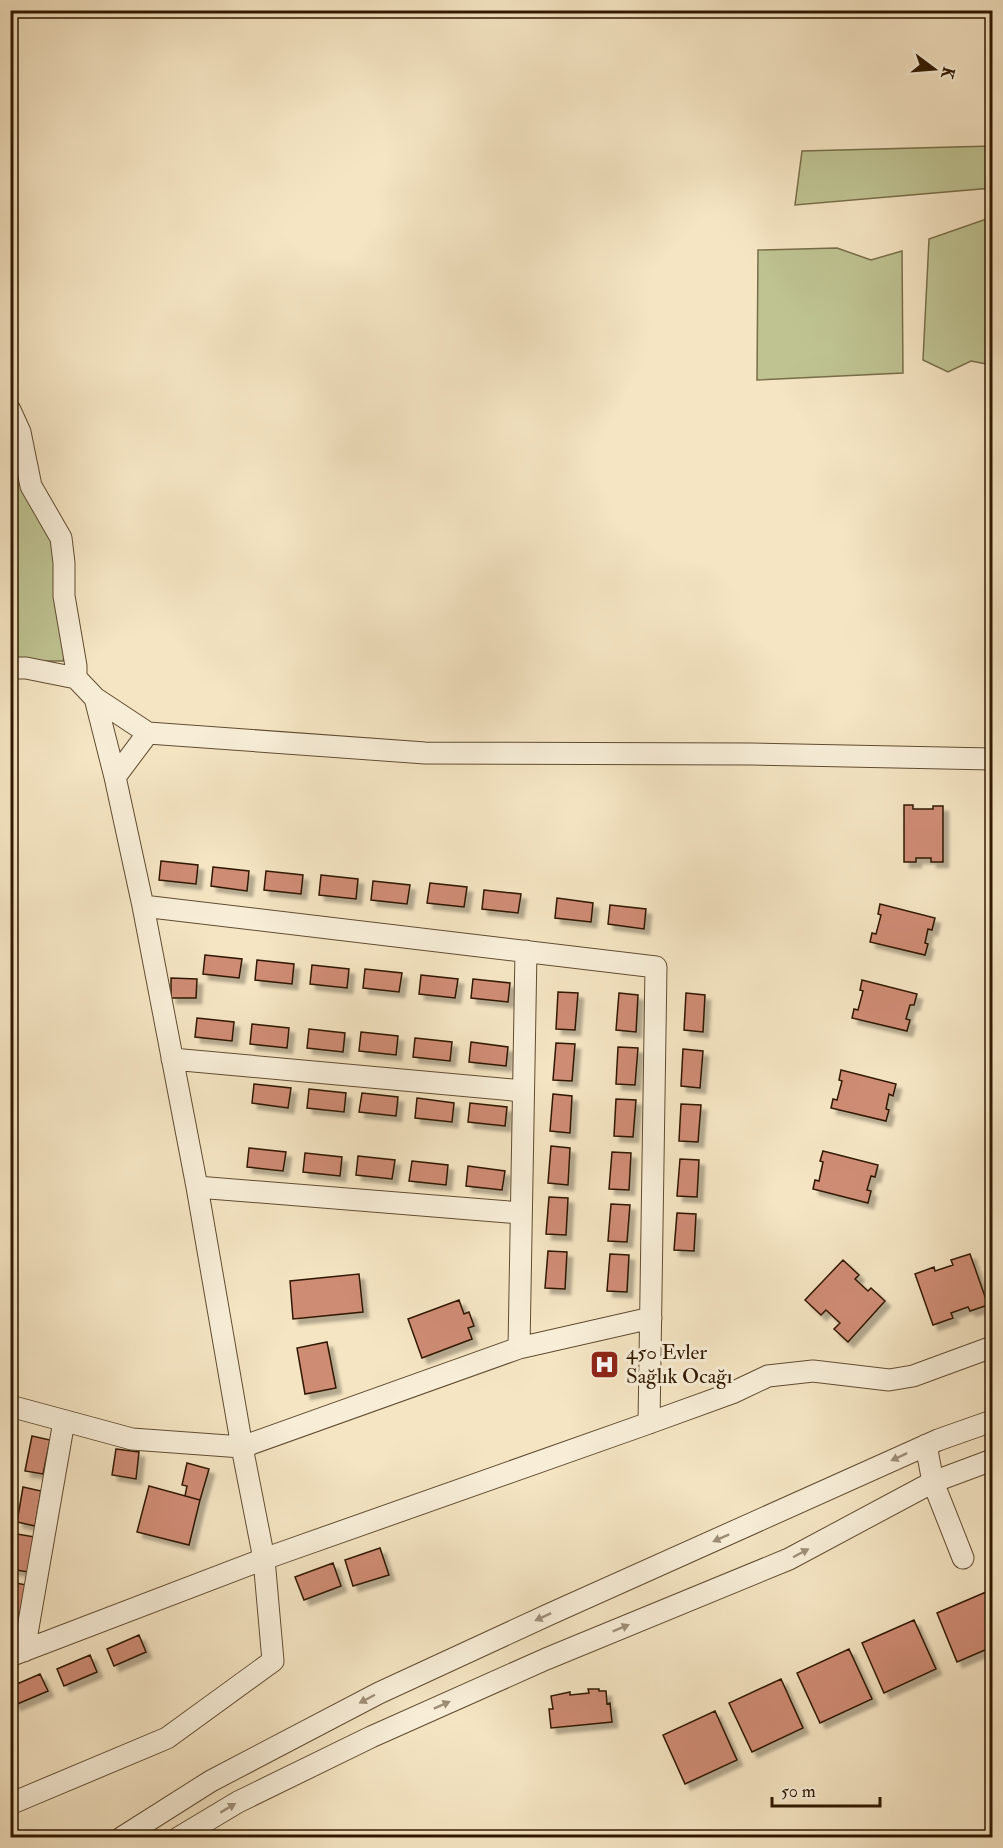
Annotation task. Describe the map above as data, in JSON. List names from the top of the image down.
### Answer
{
  "places": {
    "hospital": ["450 Evler Sağlık Ocağı"]
  },
  "scale_bar": "50 m",
  "north": "right"
}
